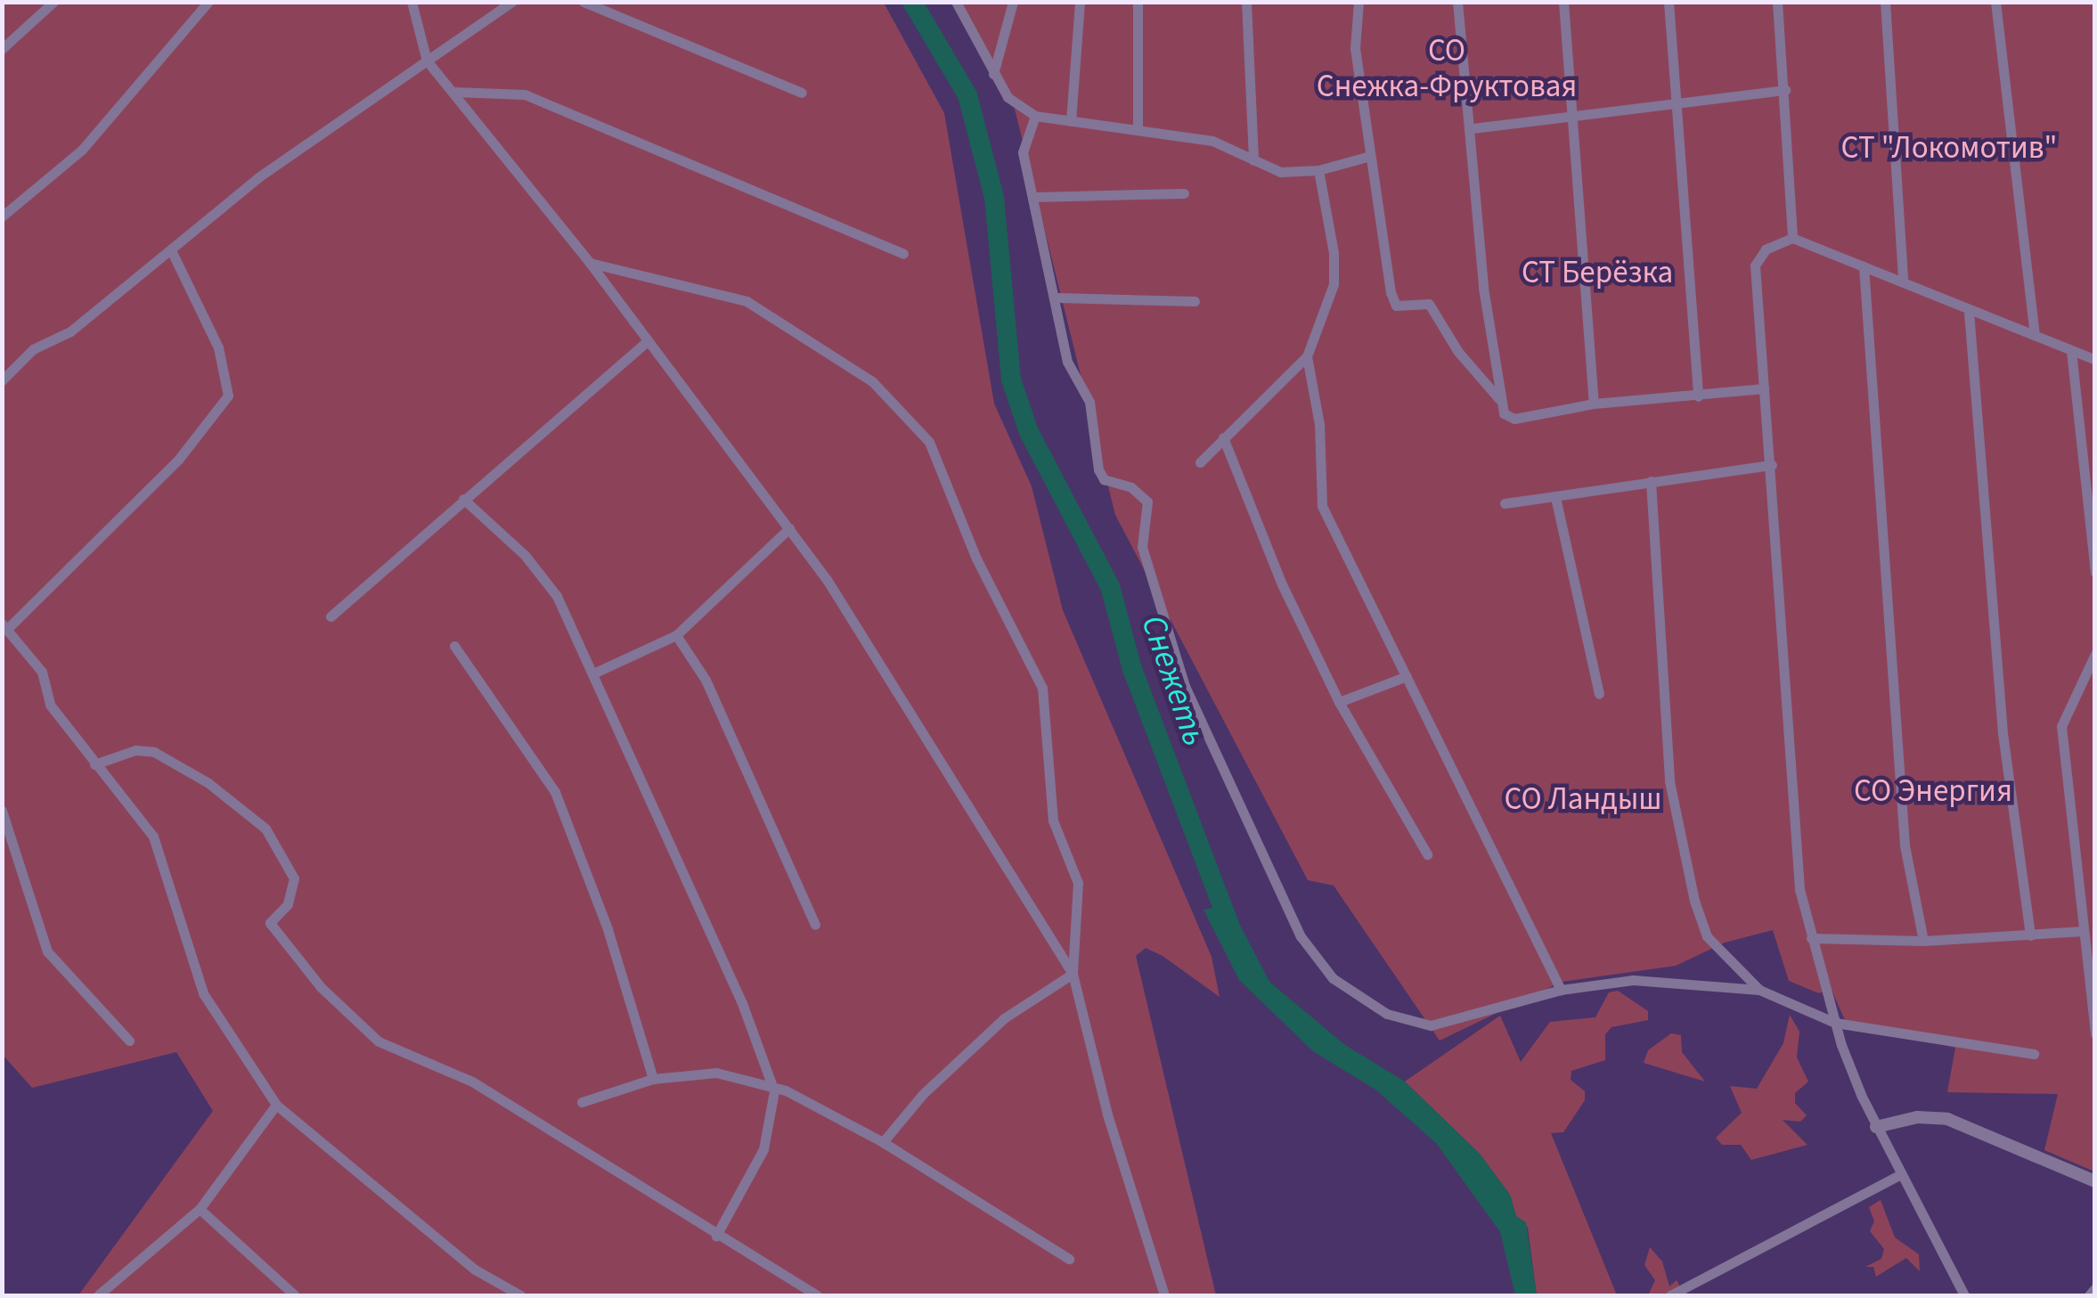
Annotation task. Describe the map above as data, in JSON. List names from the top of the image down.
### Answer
{
  "water": ["Снежеть"],
  "parks": [
    "СО Снежка-Фруктовая",
    "СТ \"Локомотив\"",
    "СТ Берёзка",
    "СО Энергия",
    "СО Ландыш"
  ]
}
